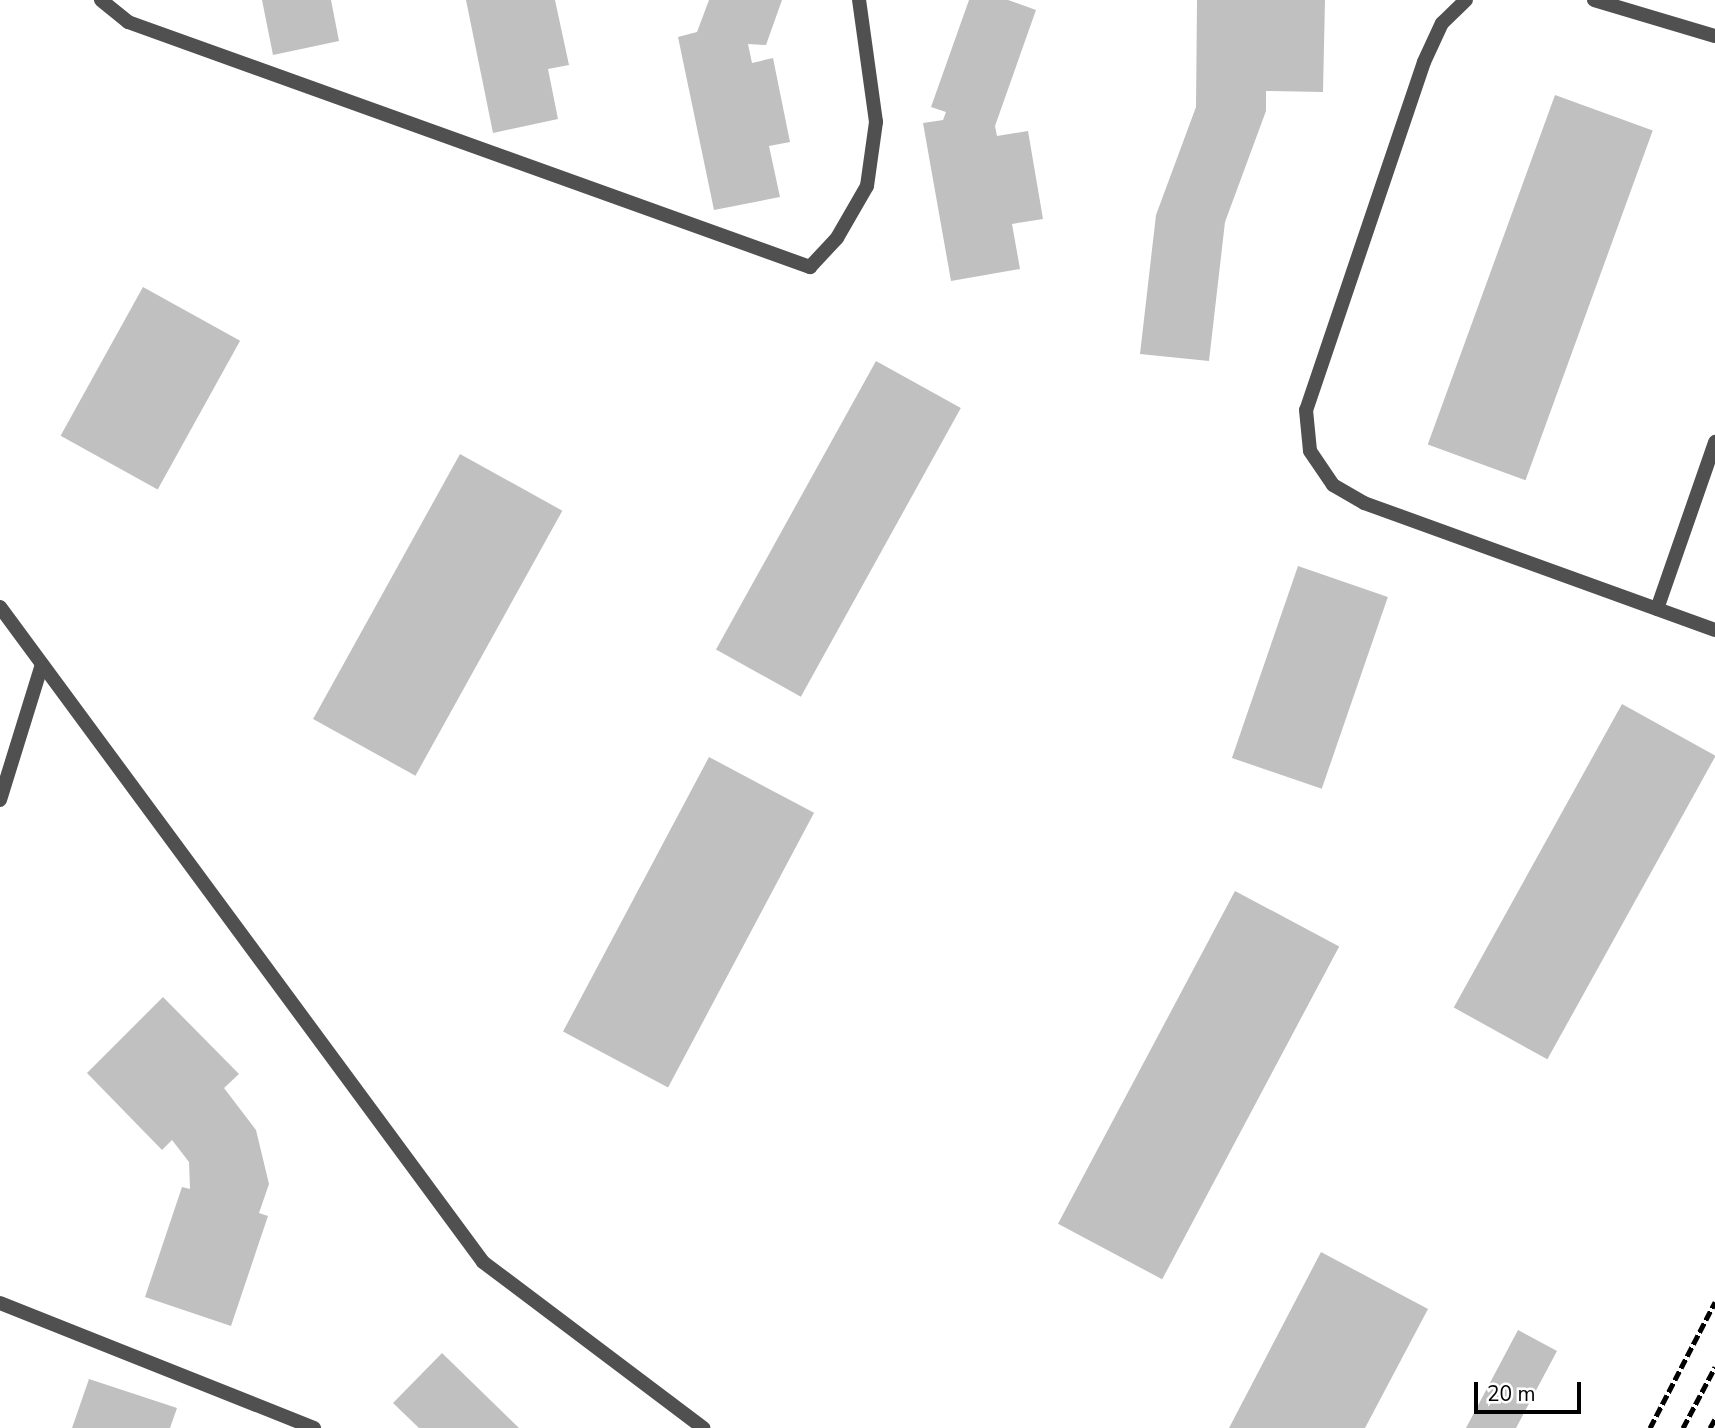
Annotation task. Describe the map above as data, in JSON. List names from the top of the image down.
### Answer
{
  "scale_bar": "20 m"
}
